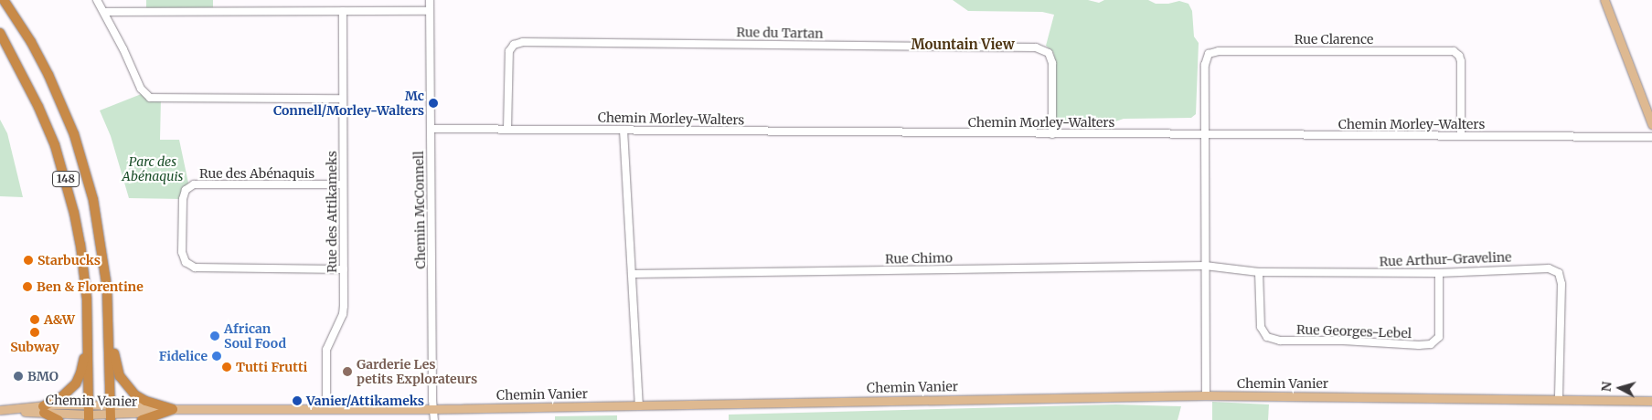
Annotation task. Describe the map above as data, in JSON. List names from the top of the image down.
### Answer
{
  "streets": {
    "highway": ["148"],
    "main road": ["Chemin Vanier"],
    "street": [
      "Rue du Tartan",
      "Rue Clarence",
      "Chemin Morley-Walters",
      "Rue des Abénaquis",
      "Chemin McConnell",
      "Rue des Attikameks",
      "Rue Chimo",
      "Rue Arthur-Graveline",
      "Rue Georges-Lebel"
    ]
  },
  "crossings": [
    ["Rue du Tartan", "Chemin Morley-Walters"],
    ["Rue Clarence", "Chemin Morley-Walters"],
    ["Chemin Morley-Walters", "Chemin McConnell"],
    ["Rue des Abénaquis", "Rue des Attikameks"],
    ["148", "Chemin Vanier"],
    ["Chemin McConnell", "Chemin Vanier"],
    ["Rue des Attikameks", "Chemin Vanier"],
    ["Rue Chimo", "Rue Arthur-Graveline"],
    ["Rue Arthur-Graveline", "Rue Georges-Lebel"],
    ["Rue Arthur-Graveline", "Chemin Vanier"]
  ],
  "districts": ["Mountain View"],
  "parks": ["Parc des Abénaquis"],
  "places": [
    "Mc Connell/Morley-Walters",
    "Starbucks",
    "Ben & Florentine",
    "A&W",
    "Subway",
    "African Soul Food",
    "Fidelice",
    "Tutti Frutti",
    "Garderie Les petits Explorateurs",
    "BMO",
    "Vanier/Attikameks"
  ],
  "north": "left"
}
